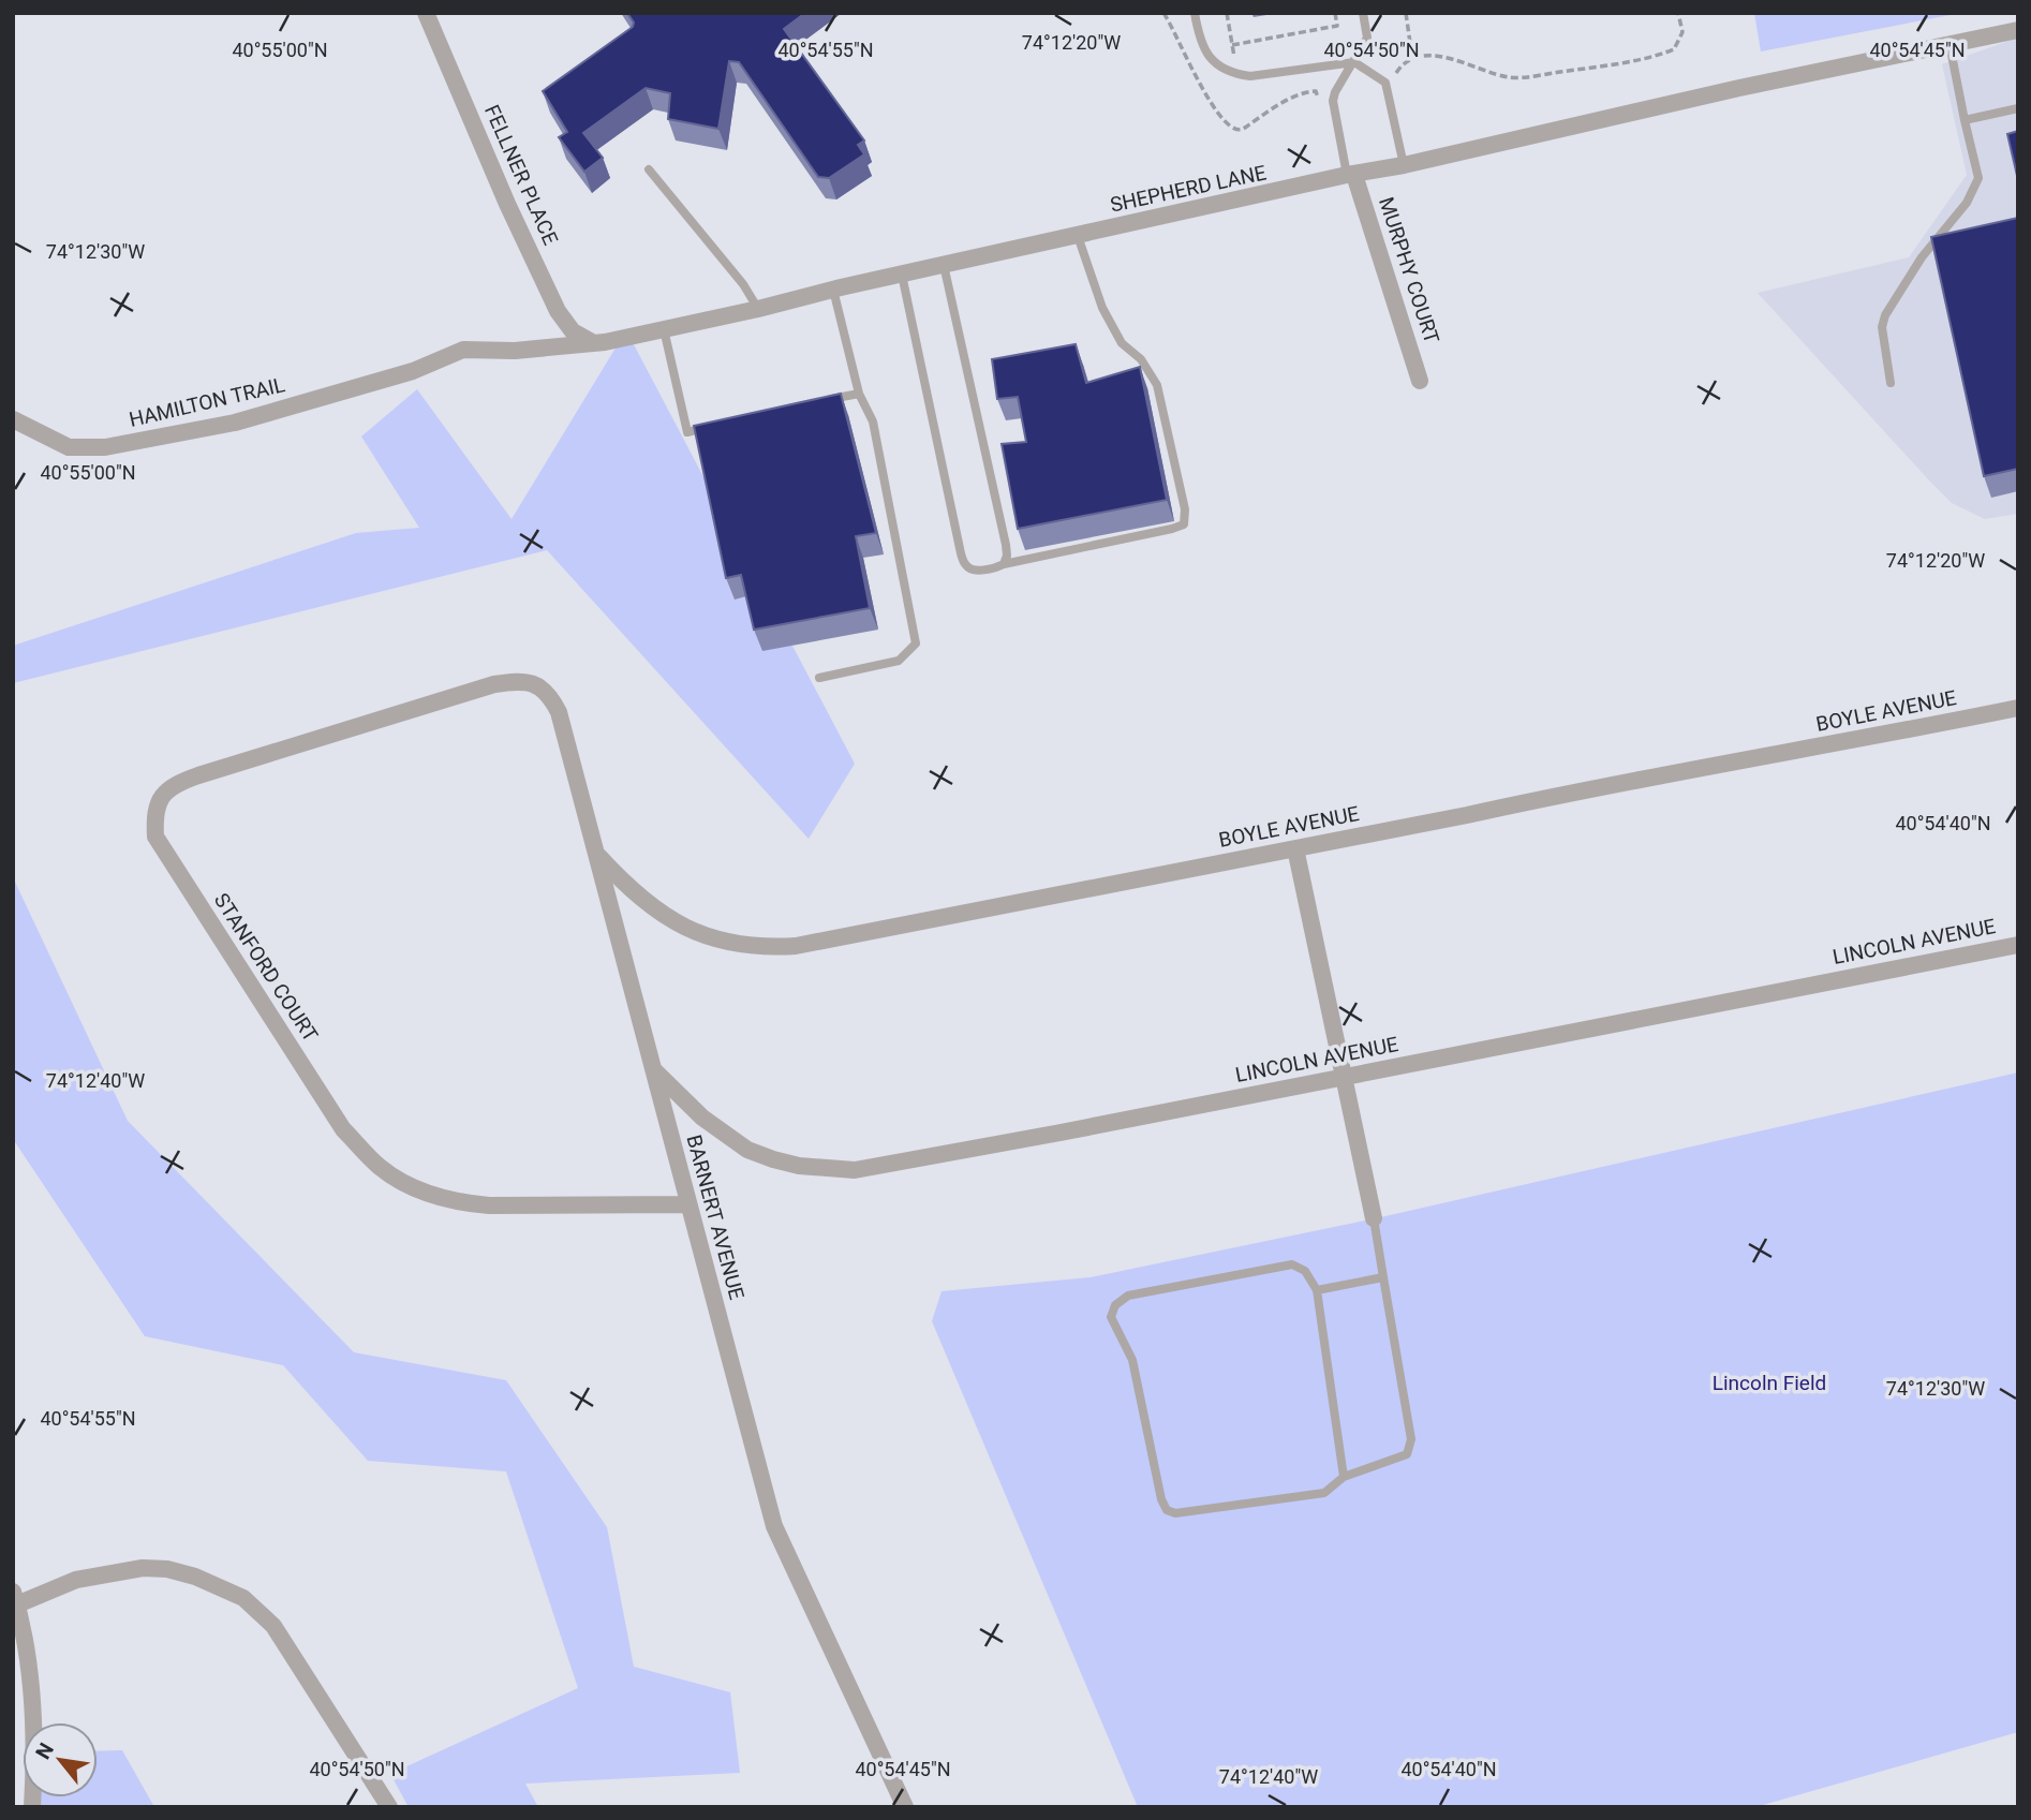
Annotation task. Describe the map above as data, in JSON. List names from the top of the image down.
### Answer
{
  "streets": {
    "street": [
      "FELLNER PLACE",
      "SHEPHERD LANE",
      "MURPHY COURT",
      "HAMILTON TRAIL",
      "BOYLE AVENUE",
      "LINCOLN AVENUE",
      "STANFORD COURT",
      "BARNERT AVENUE"
    ]
  },
  "crossings": [
    ["FELLNER PLACE", "SHEPHERD LANE"],
    ["SHEPHERD LANE", "MURPHY COURT"],
    ["SHEPHERD LANE", "HAMILTON TRAIL"],
    ["BOYLE AVENUE", "BARNERT AVENUE"],
    ["LINCOLN AVENUE", "BARNERT AVENUE"],
    ["STANFORD COURT", "BARNERT AVENUE"]
  ],
  "parks": ["Lincoln Field"],
  "north": "top left",
  "coordinates": [
    "74°12'20\"W",
    "40°54'55\"N",
    "40°54'50\"N",
    "40°54'45\"N",
    "40°55'00\"N",
    "74°12'30\"W",
    "40°54'40\"N",
    "74°12'40\"W"
  ]
}
